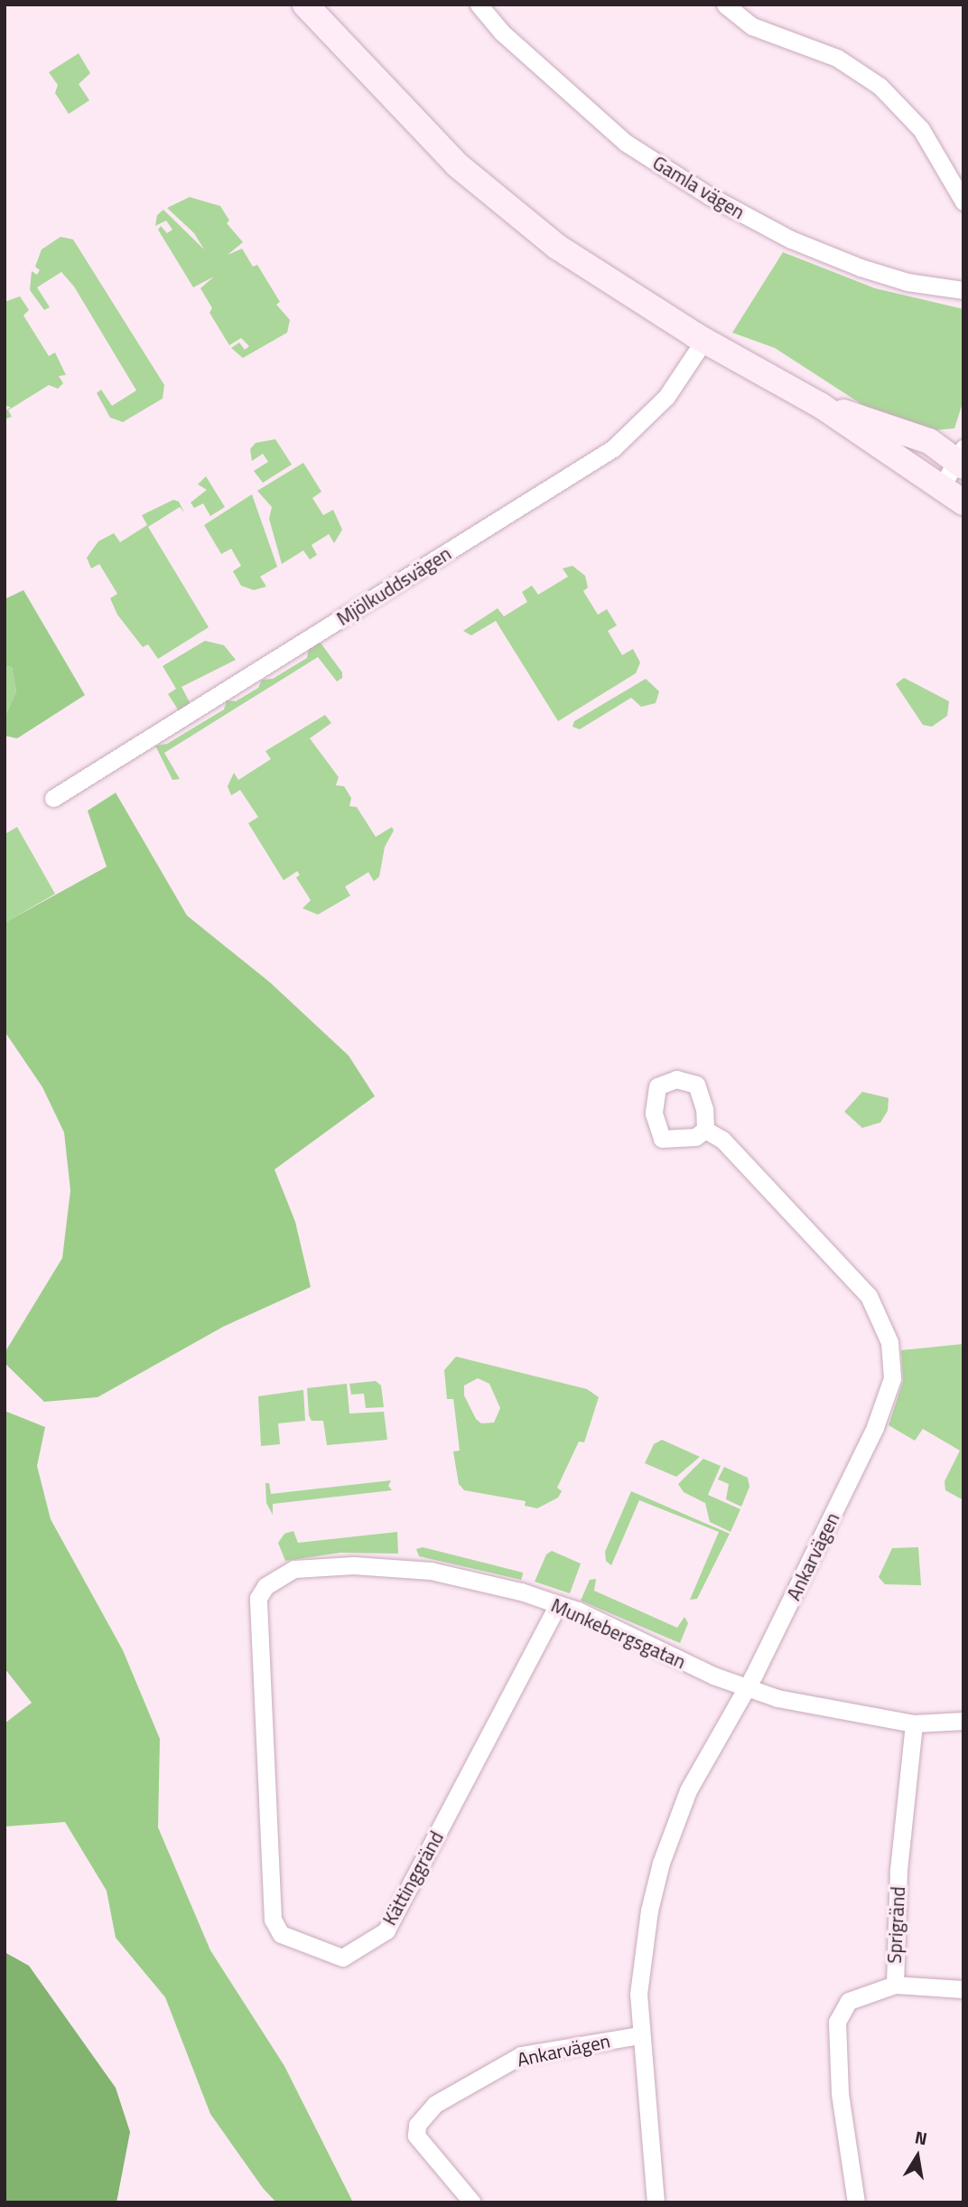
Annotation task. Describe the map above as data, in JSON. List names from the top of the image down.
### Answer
{
  "streets": {
    "street": [
      "Gamla vägen",
      "Mjölkuddsvägen",
      "Ankarvägen",
      "Munkebergsgatan",
      "Kättinggränd",
      "Sprigränd"
    ]
  },
  "crossings": [
    ["Ankarvägen", "Munkebergsgatan"],
    ["Munkebergsgatan", "Kättinggränd"],
    ["Munkebergsgatan", "Sprigränd"]
  ],
  "north": "top"
}
